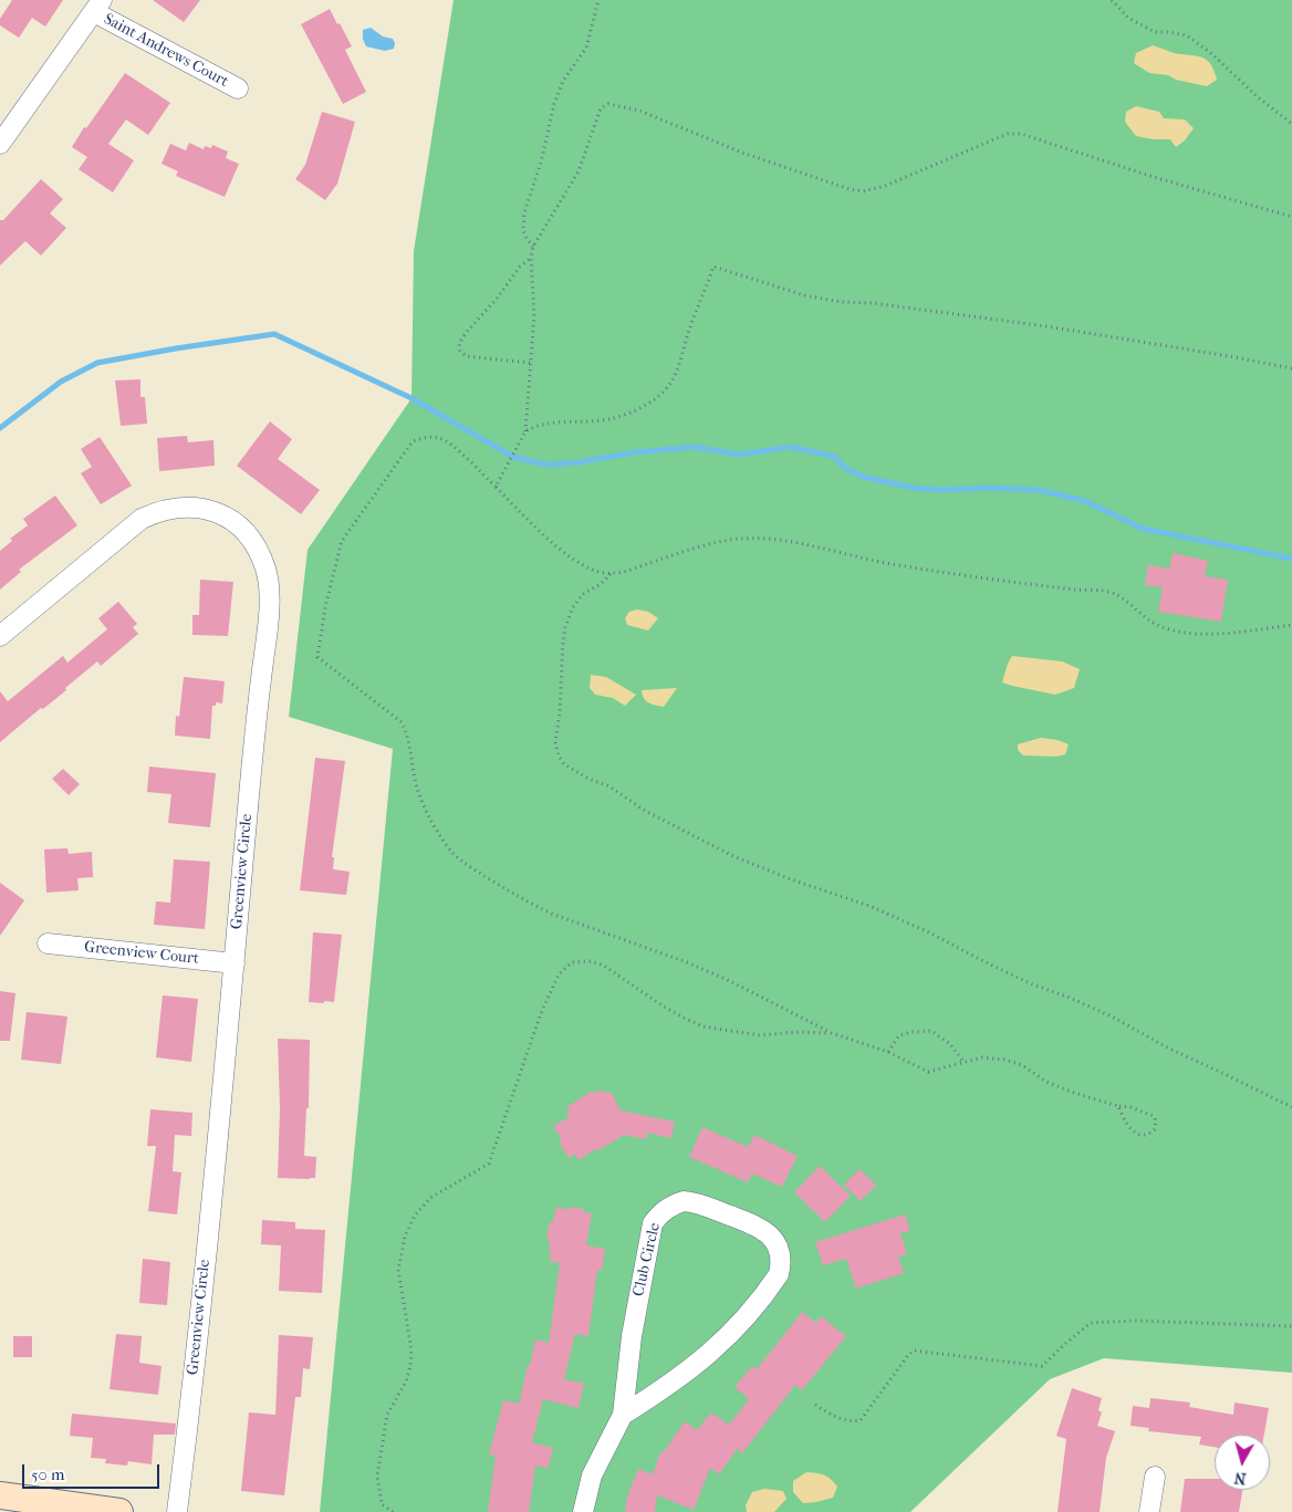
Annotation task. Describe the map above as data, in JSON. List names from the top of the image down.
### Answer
{
  "streets": {
    "street": [
      "Saint Andrews Court",
      "Greenview Circle",
      "Greenview Court",
      "Club Circle"
    ]
  },
  "crossings": [
    ["Greenview Circle", "Greenview Court"]
  ],
  "scale_bar": "50 m",
  "north": "bottom"
}
